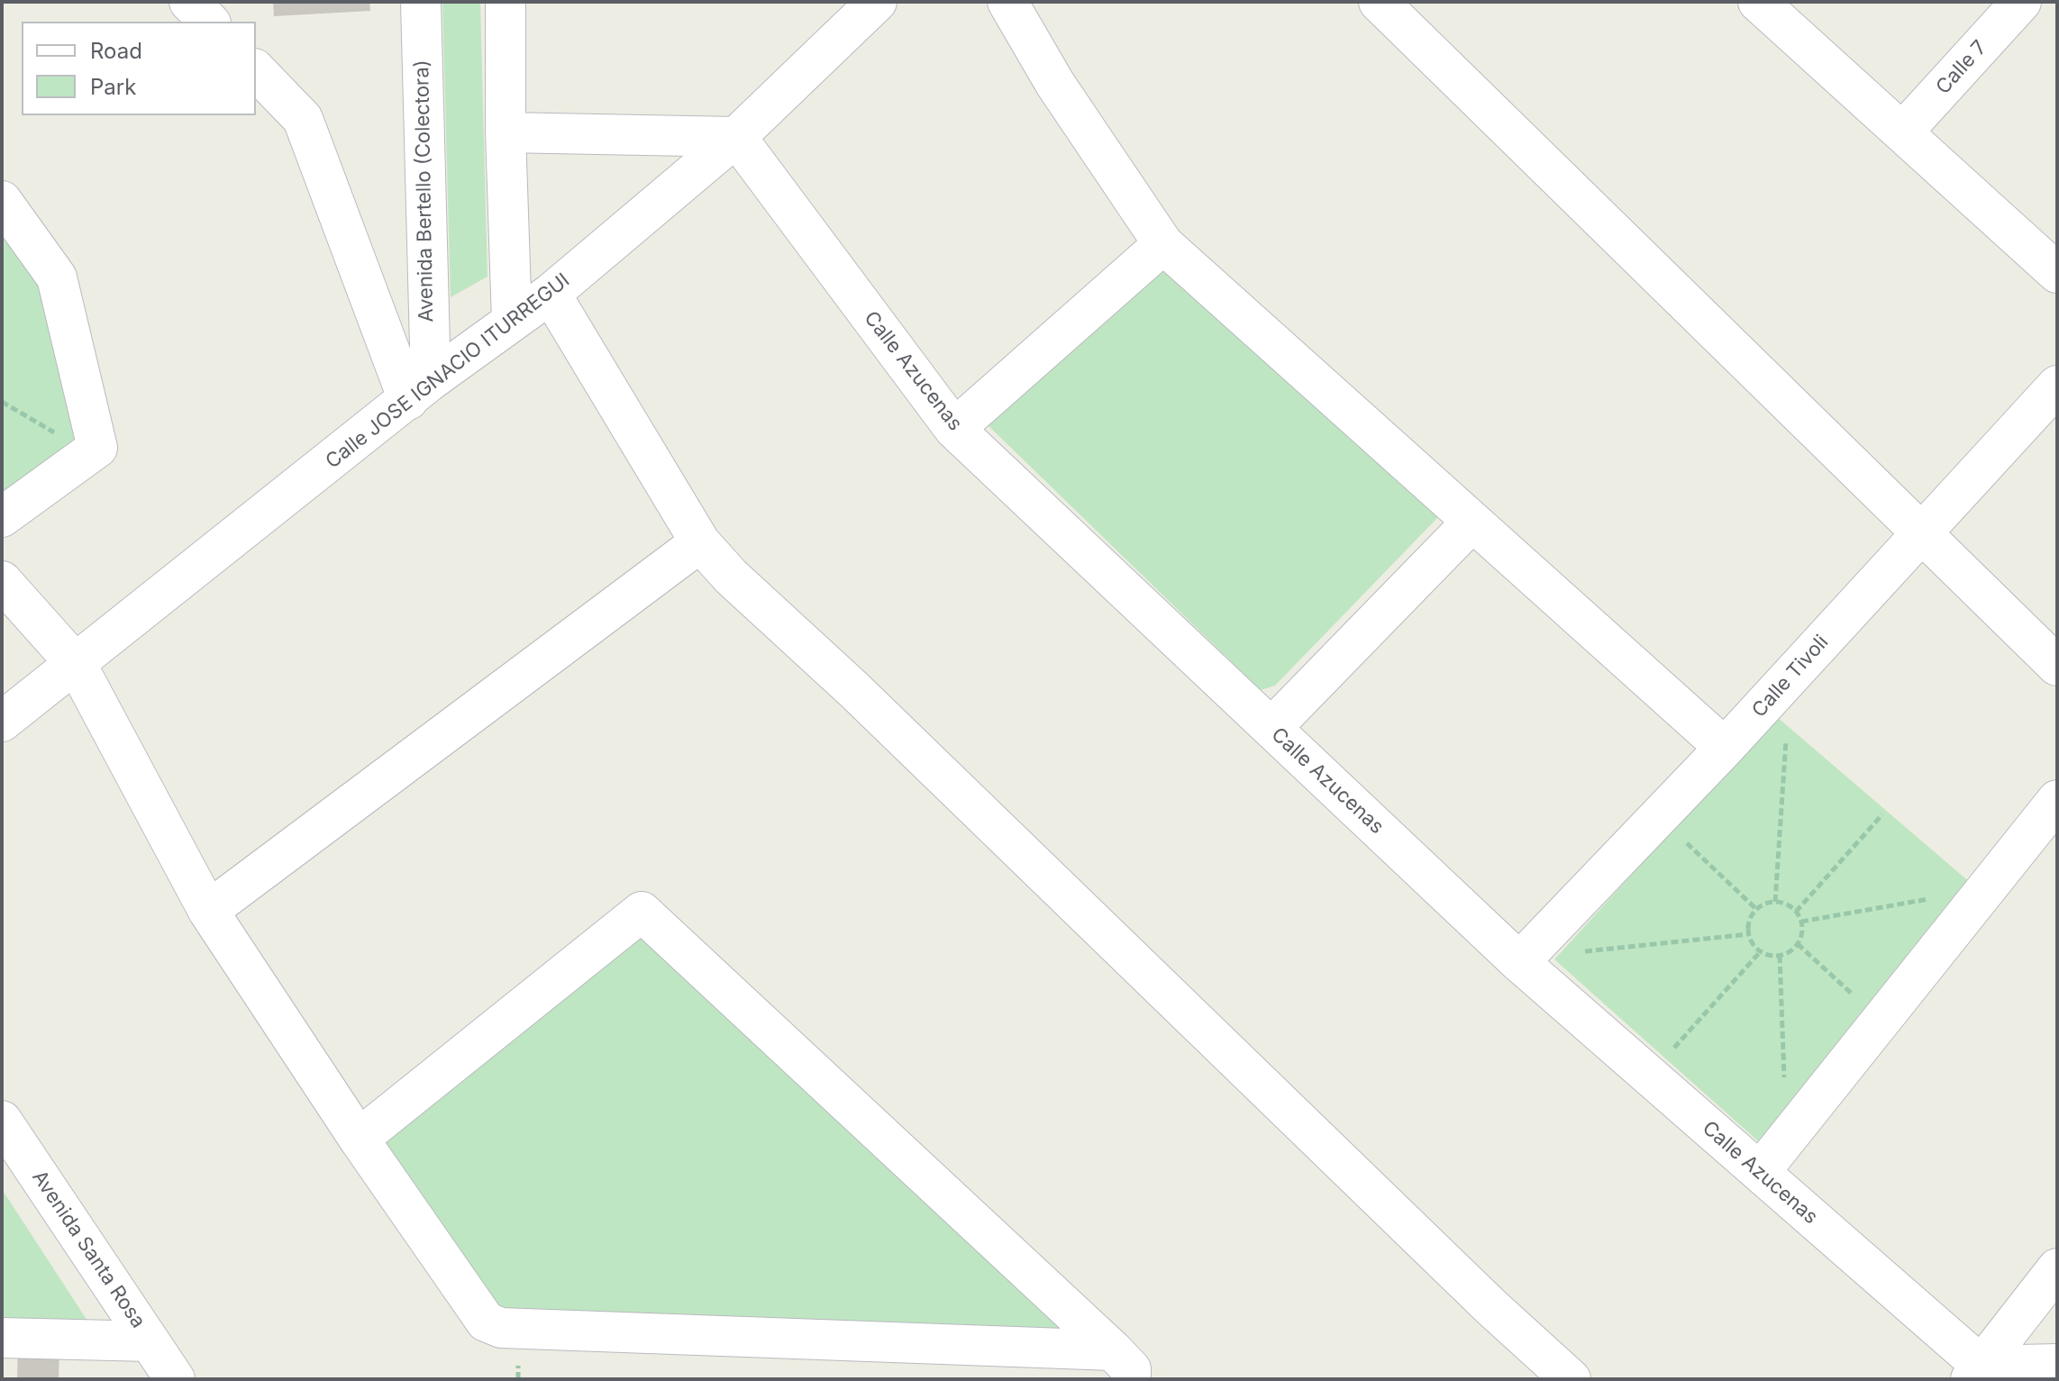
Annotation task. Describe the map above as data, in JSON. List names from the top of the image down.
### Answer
{
  "streets": {
    "street": [
      "Calle 7",
      "Avenida Bertello (Colectora)",
      "Calle JOSE IGNACIO ITURREGUI",
      "Calle Azucenas",
      "Calle Tivoli",
      "Avenida Santa Rosa"
    ]
  },
  "crossings": [
    ["Avenida Bertello (Colectora)", "Calle JOSE IGNACIO ITURREGUI"],
    ["Calle JOSE IGNACIO ITURREGUI", "Calle Azucenas"],
    ["Calle Azucenas", "Calle Tivoli"]
  ],
  "legend": ["Road", "Park"]
}
